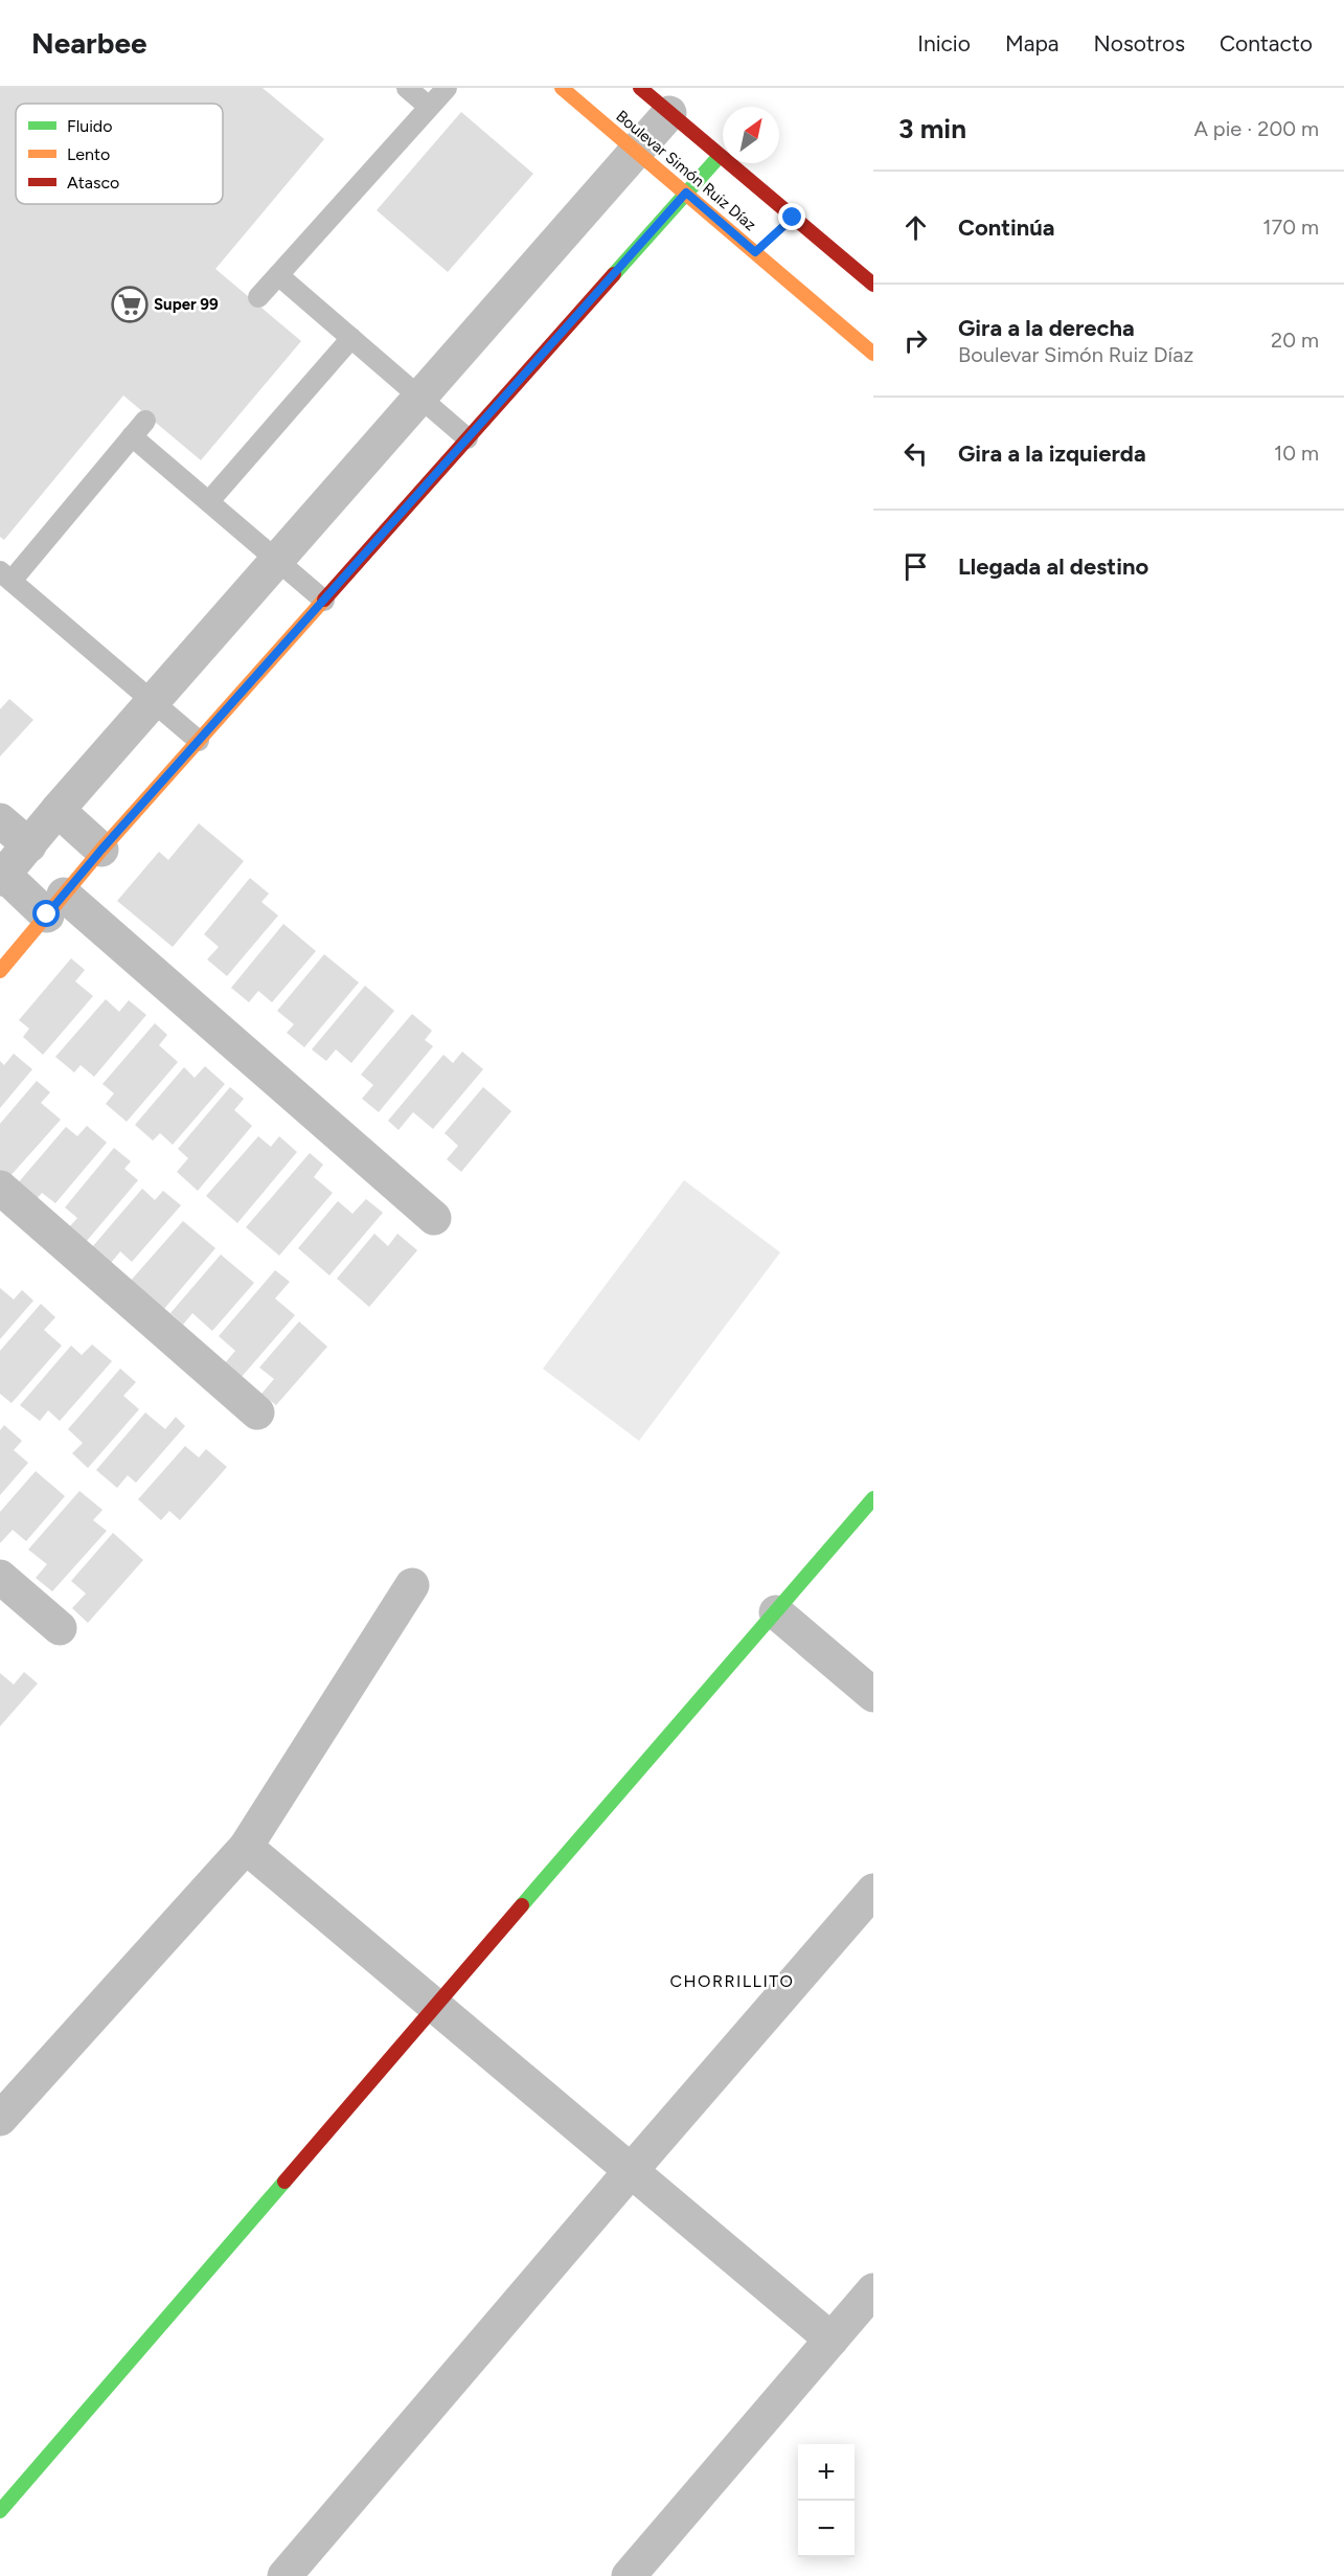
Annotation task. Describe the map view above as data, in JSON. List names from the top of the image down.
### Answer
{
  "streets": {
    "street": ["Boulevar Simón Ruiz Díaz"]
  },
  "districts": ["CHORRILLITO"],
  "places": {
    "supermarket": ["Super 99"]
  },
  "legend": ["Fluido", "Lento", "Atasco"],
  "north": "top right",
  "page": {
    "header": "Nearbee",
    "nav": [
      "Inicio",
      "Mapa",
      "Nosotros",
      "Contacto"
    ],
    "heading": ["3 min", "A pie · 200 m"],
    "list": [
      ["Continúa", "170 m"],
      ["Gira a la derecha", "Boulevar Simón Ruiz Díaz", "20 m"],
      ["Gira a la izquierda", "10 m"],
      "Llegada al destino"
    ],
    "map_buttons": ["+", "−"]
  }
}
